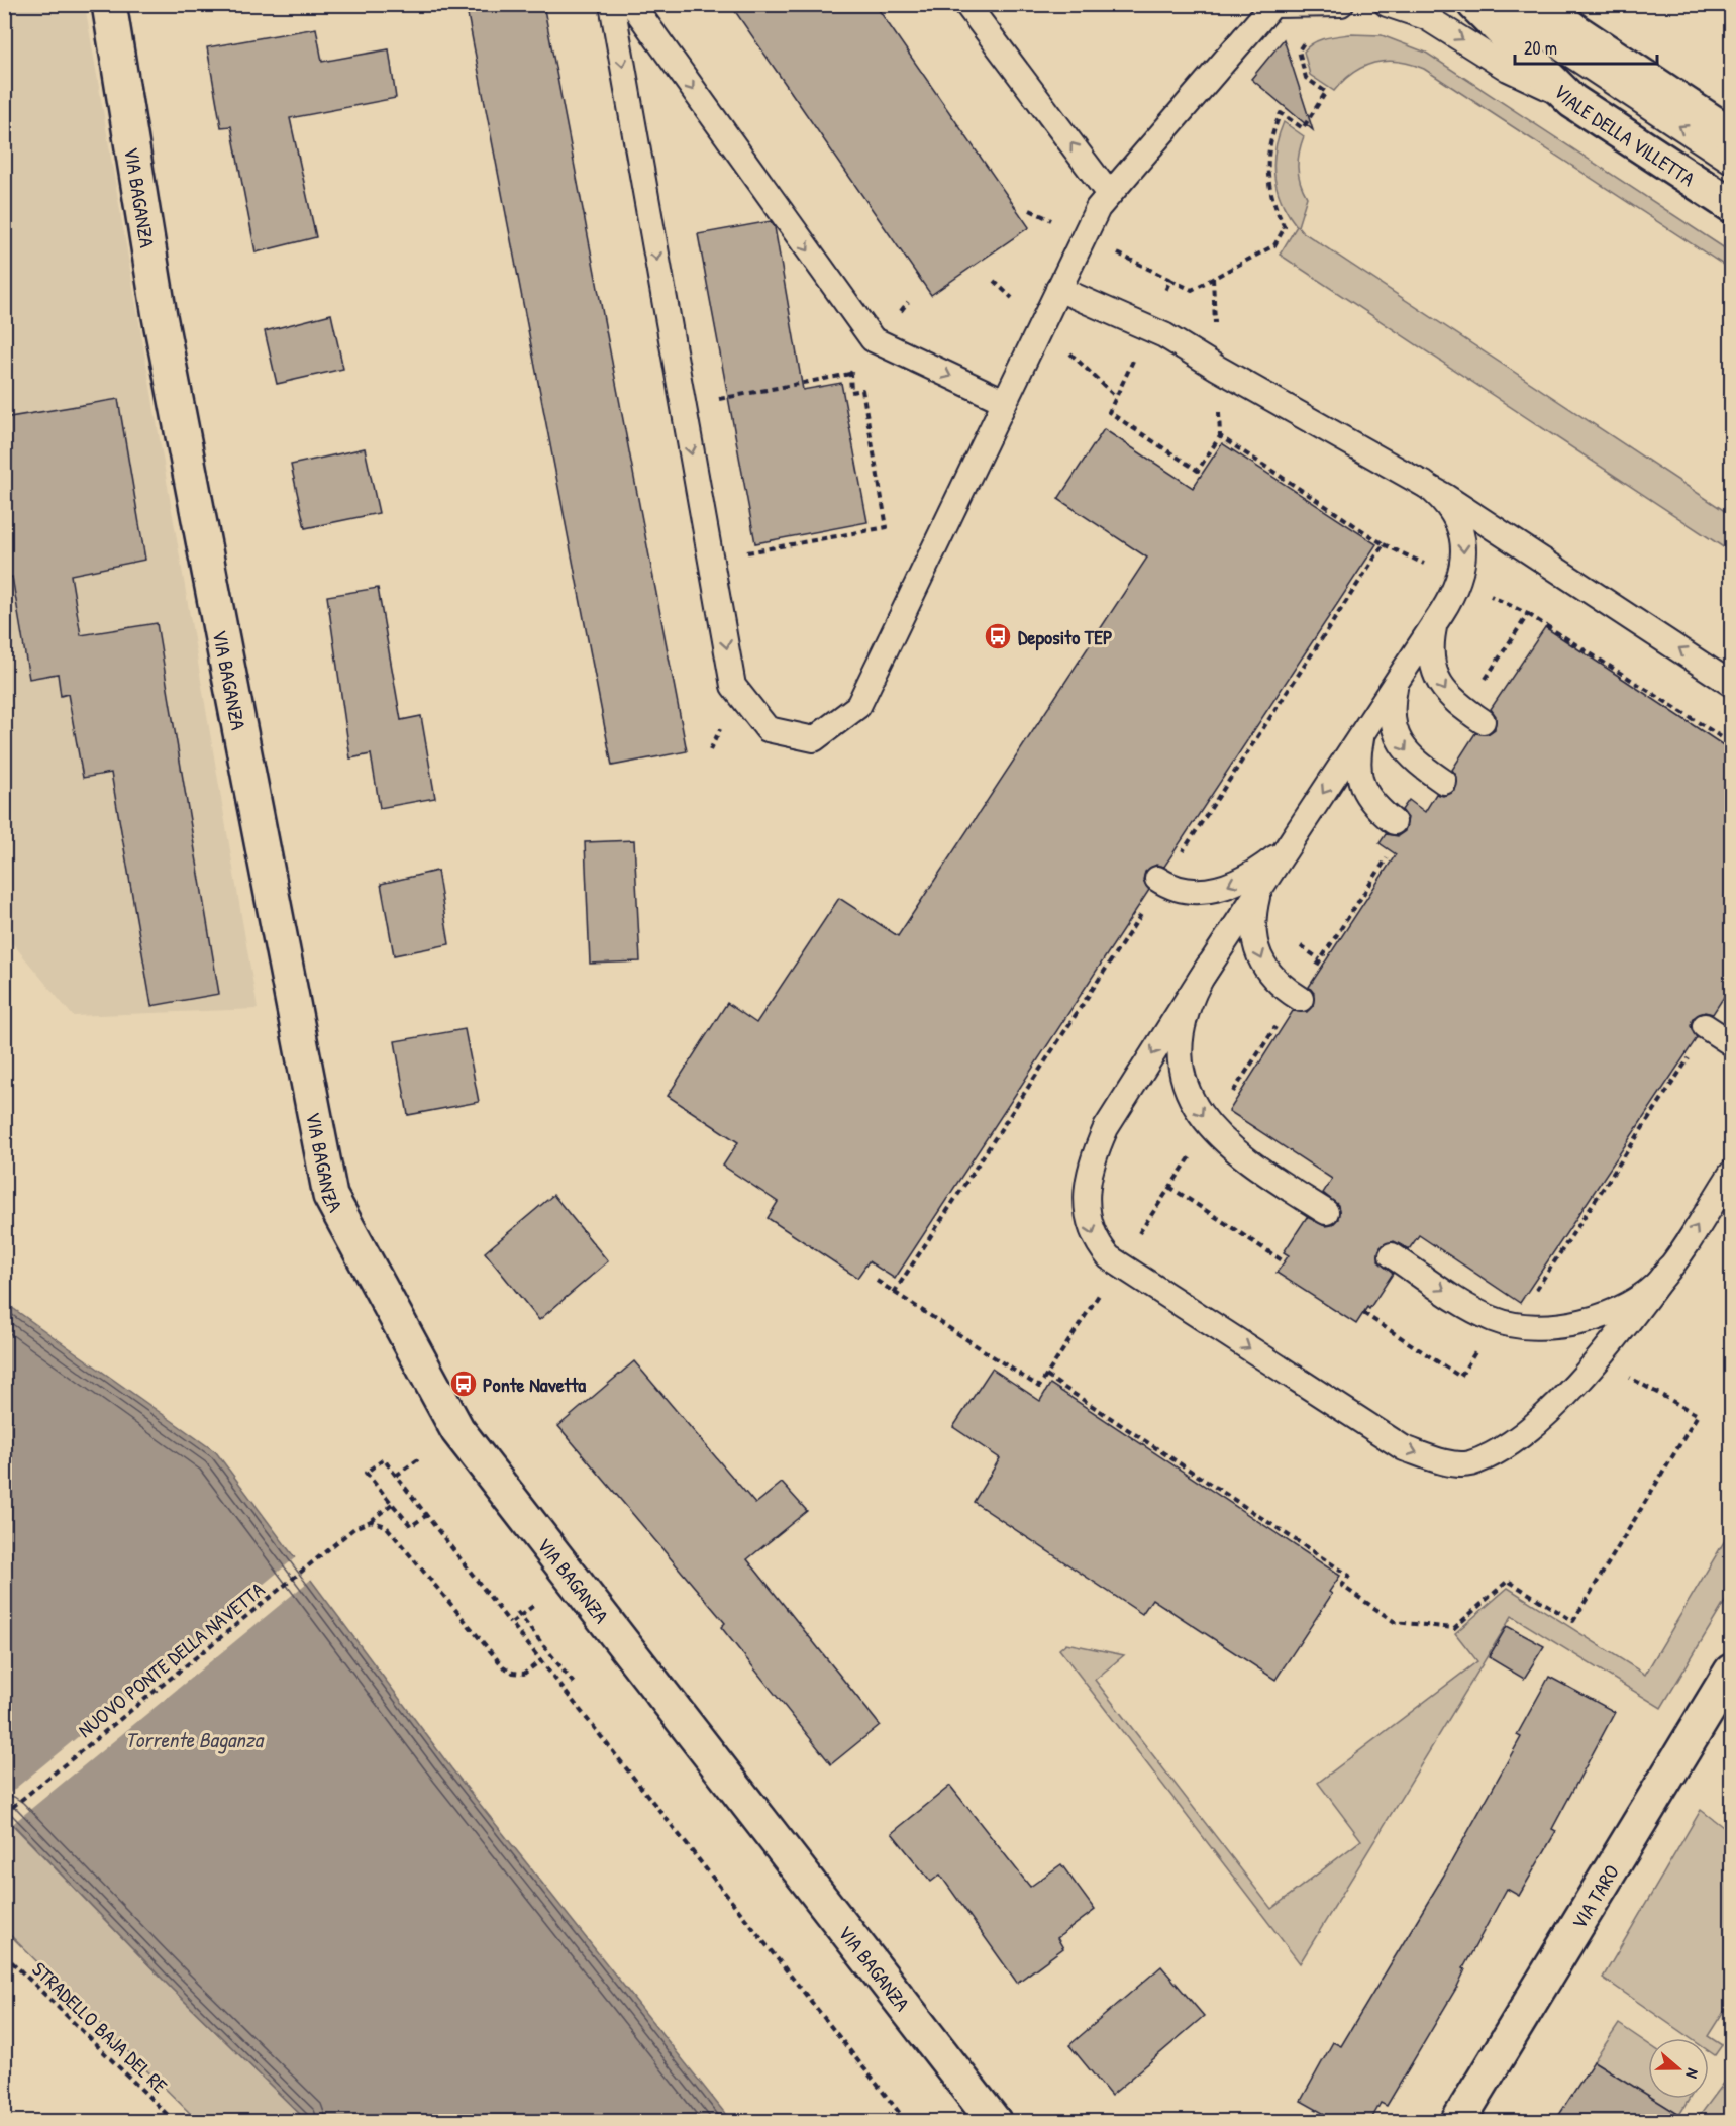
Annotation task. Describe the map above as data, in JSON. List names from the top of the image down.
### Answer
{
  "streets": {
    "street": ["VIALE DELLA VILLETTA", "VIA BAGANZA", "VIA TARO"],
    "path": ["NUOVO PONTE DELLA NAVETTA", "STRADELLO BAJA DEL RE"]
  },
  "water": ["Torrente Baganza"],
  "places": {
    "bus stop": ["Deposito TEP", "Ponte Navetta"]
  },
  "scale_bar": "20 m",
  "north": "right"
}
